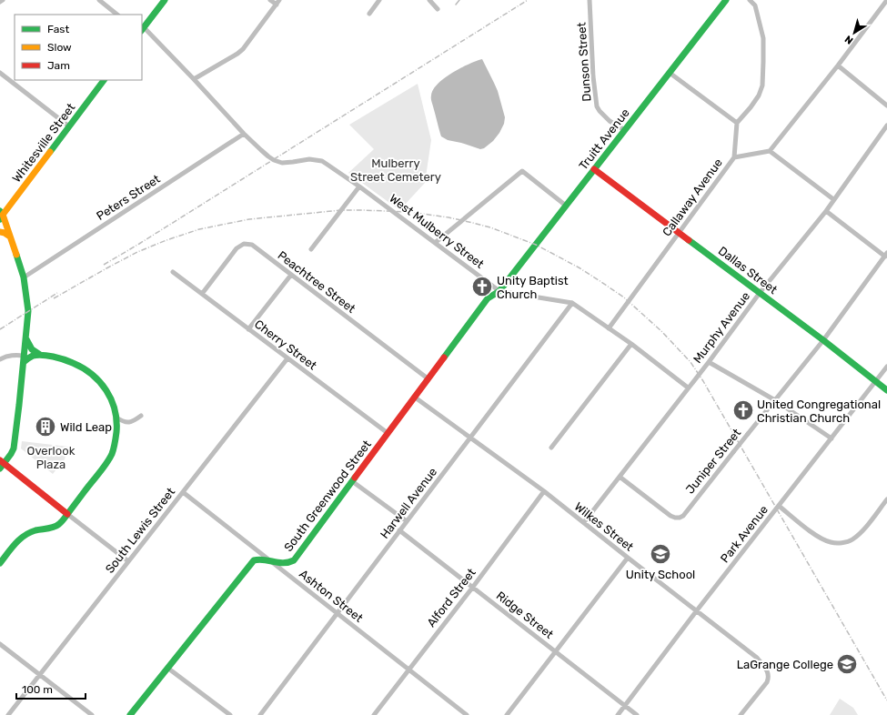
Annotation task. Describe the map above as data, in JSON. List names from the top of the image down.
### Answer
{
  "streets": {
    "main road": [
      "Truitt Avenue",
      "Whitesville Street",
      "Dallas Street",
      "South Greenwood Street"
    ],
    "street": [
      "Dunson Street",
      "Peters Street",
      "Callaway Avenue",
      "West Mulberry Street",
      "Peachtree Street",
      "Murphy Avenue",
      "Cherry Street",
      "Juniper Street",
      "Harwell Avenue",
      "Wilkes Street",
      "South Lewis Street",
      "Park Avenue",
      "Ashton Street",
      "Alford Street",
      "Ridge Street"
    ]
  },
  "crossings": [
    ["Dunson Street", "Truitt Avenue"],
    ["Truitt Avenue", "West Mulberry Street"],
    ["Truitt Avenue", "Dallas Street"],
    ["Truitt Avenue", "South Greenwood Street"],
    ["Peters Street", "West Mulberry Street"],
    ["Callaway Avenue", "West Mulberry Street"],
    ["Callaway Avenue", "Dallas Street"],
    ["West Mulberry Street", "Murphy Avenue"],
    ["West Mulberry Street", "South Greenwood Street"],
    ["West Mulberry Street", "Harwell Avenue"],
    ["Dallas Street", "Murphy Avenue"],
    ["Dallas Street", "Juniper Street"],
    ["Dallas Street", "Park Avenue"],
    ["Peachtree Street", "Cherry Street"],
    ["Peachtree Street", "South Greenwood Street"],
    ["Murphy Avenue", "Juniper Street"],
    ["Murphy Avenue", "Wilkes Street"],
    ["Cherry Street", "South Greenwood Street"],
    ["Cherry Street", "South Lewis Street"],
    ["South Greenwood Street", "Wilkes Street"],
    ["South Greenwood Street", "Ashton Street"],
    ["Harwell Avenue", "Wilkes Street"],
    ["Harwell Avenue", "Ashton Street"],
    ["Harwell Avenue", "Ridge Street"],
    ["Wilkes Street", "Park Avenue"],
    ["Wilkes Street", "Alford Street"],
    ["South Lewis Street", "Ashton Street"],
    ["Park Avenue", "Ridge Street"],
    ["Ashton Street", "Alford Street"],
    ["Alford Street", "Ridge Street"]
  ],
  "parks": ["Mulberry Street Cemetery", "Overlook Plaza"],
  "places": {
    "church": ["Unity Baptist Church", "United Congregational Christian Church"],
    "building": ["Wild Leap"],
    "school or university": ["Unity School", "LaGrange College"]
  },
  "legend": ["Fast", "Slow", "Jam"],
  "scale_bar": "100 m",
  "north": "bottom left"
}
